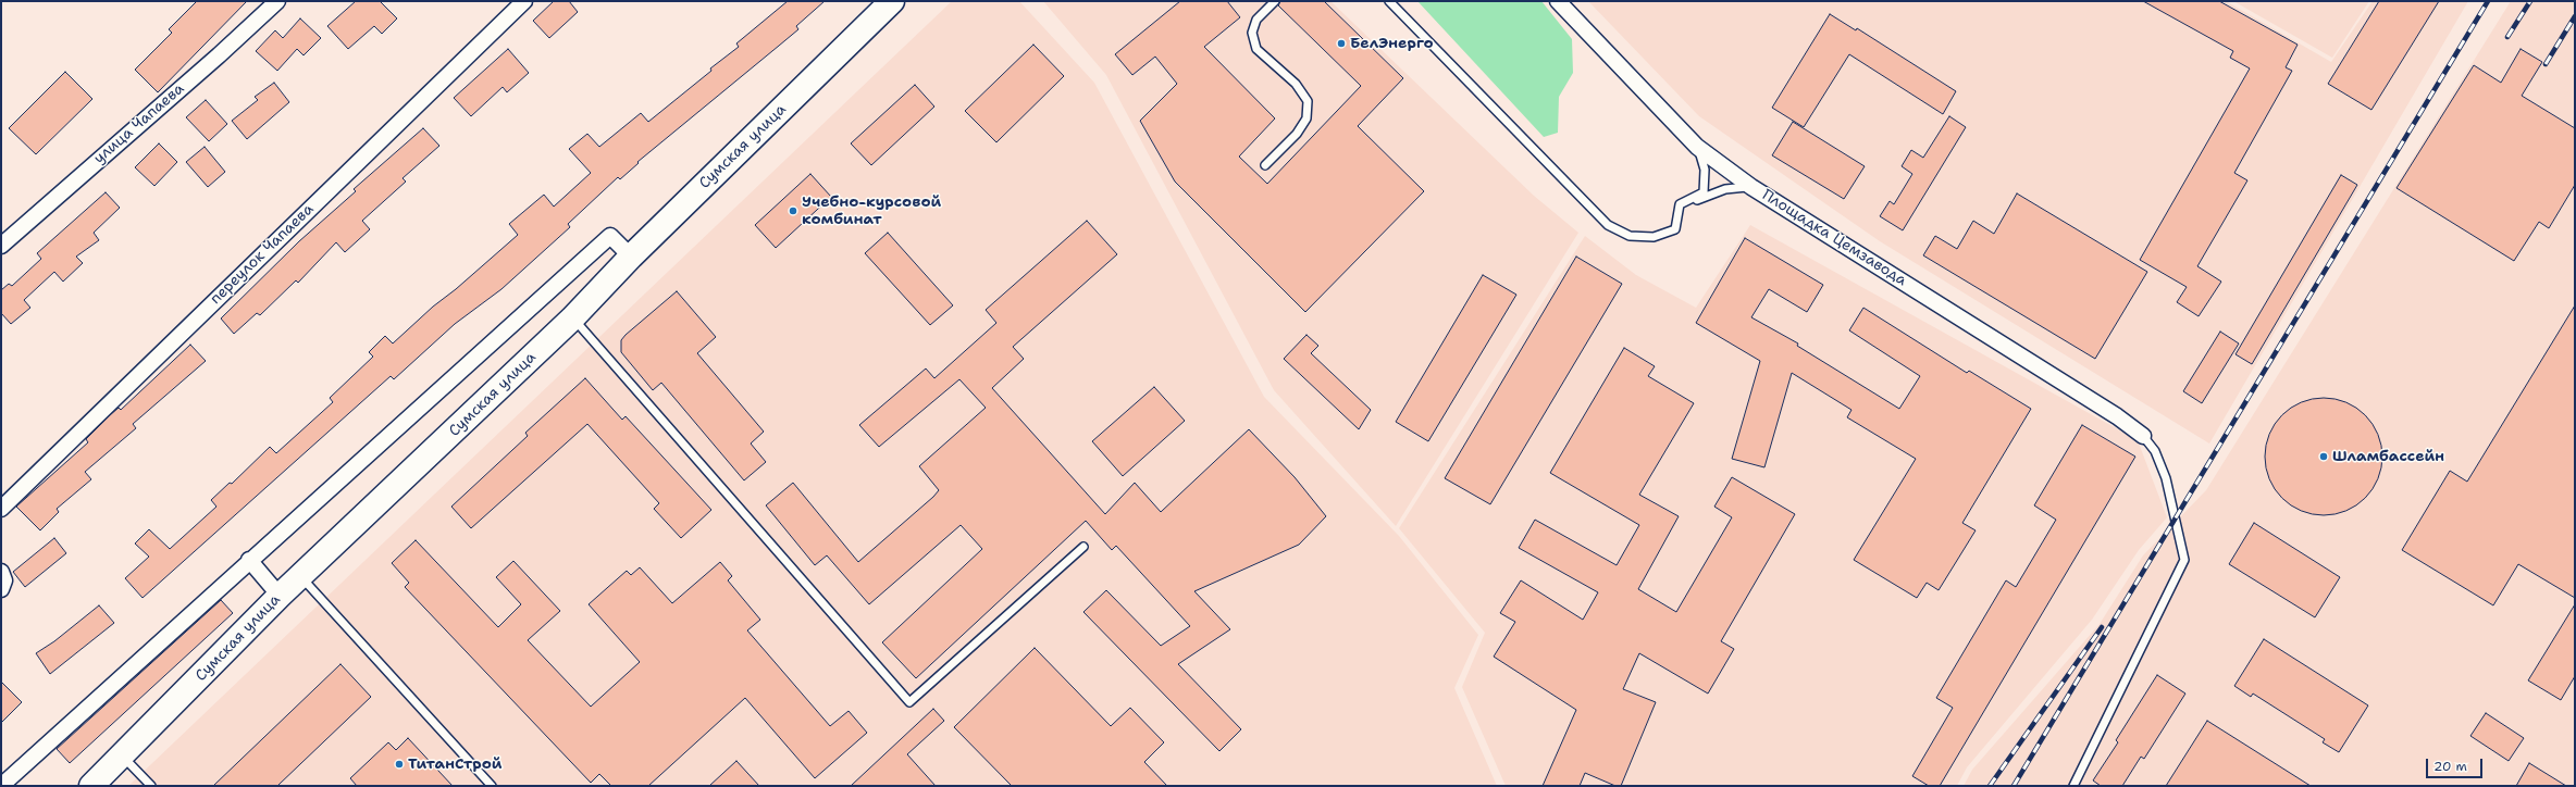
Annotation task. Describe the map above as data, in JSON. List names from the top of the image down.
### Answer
{
  "streets": {
    "main road": ["Сумская улица"],
    "street": ["улица Чапаева", "Площадка Цемзавода", "переулок Чапаева"]
  },
  "places": [
    "БелЭнерго",
    "Учебно-курсовой комбинат",
    "Шламбассейн",
    "ТитанСтрой"
  ],
  "scale_bar": "20 m"
}
